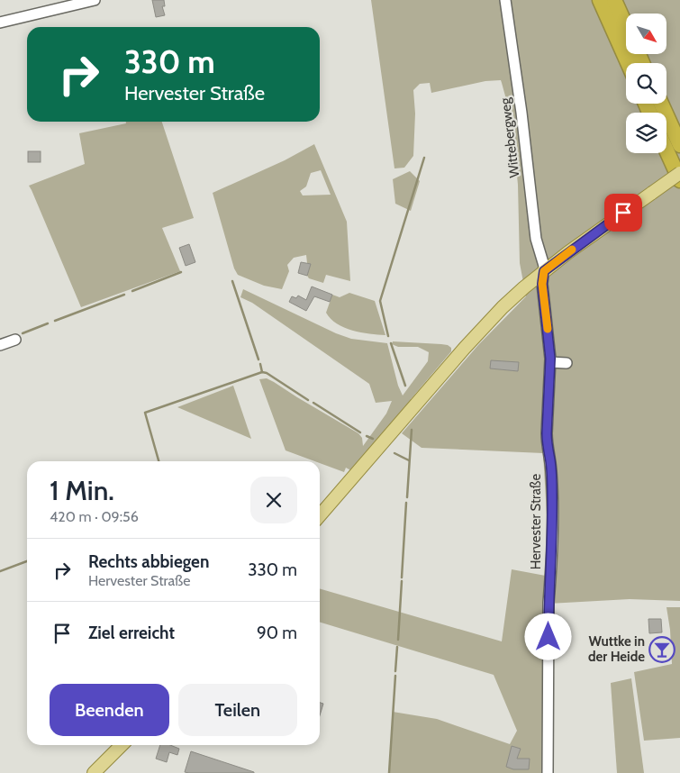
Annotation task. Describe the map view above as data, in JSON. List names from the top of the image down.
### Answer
{
  "streets": {
    "street": ["Wittebergweg", "Hervester Straße"]
  },
  "crossings": [
    ["Wittebergweg", "Hervester Straße"]
  ],
  "places": {
    "bar": ["Wuttke in der Heide"]
  },
  "north": "bottom right",
  "page": {
    "turn": ["330 m", "Hervester Straße"],
    "heading": ["1 Min.", "420 m · 09:56"],
    "list": [
      {
        "name": "Rechts abbiegen",
        "note": "Hervester Straße",
        "value": "330 m"
      },
      {
        "name": "Ziel erreicht",
        "value": "90 m"
      }
    ],
    "buttons": ["Beenden", "Teilen"]
  }
}
